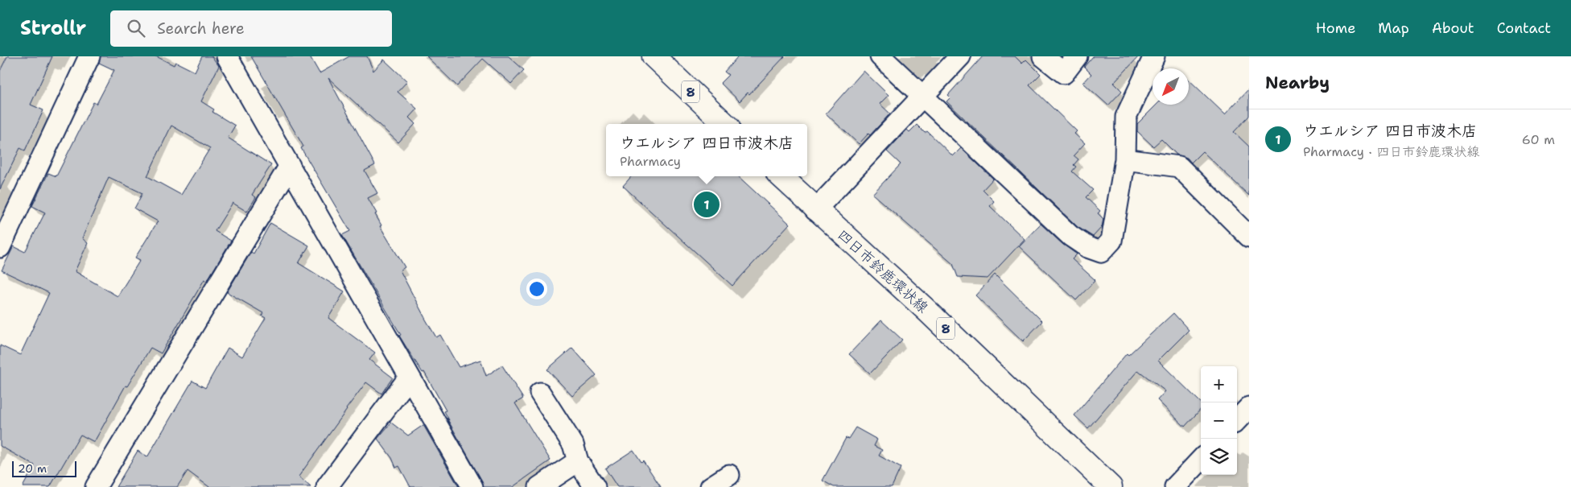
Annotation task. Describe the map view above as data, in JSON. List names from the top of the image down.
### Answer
{
  "streets": {
    "main road": ["8", "四日市鈴鹿環状線"]
  },
  "scale_bar": "20 m",
  "north": "bottom left",
  "page": {
    "header": "Strollr",
    "search": "Search here",
    "nav": [
      "Home",
      "Map",
      "About",
      "Contact"
    ],
    "heading": "Nearby",
    "list": [
      {
        "mark": "1",
        "name": "ウエルシア 四日市波木店",
        "note": "Pharmacy · 四日市鈴鹿環状線",
        "value": "60 m"
      }
    ],
    "popup": ["ウエルシア 四日市波木店", "Pharmacy"],
    "pins": "1",
    "map_buttons": ["+", "−"],
    "scale": "20 m"
  }
}
